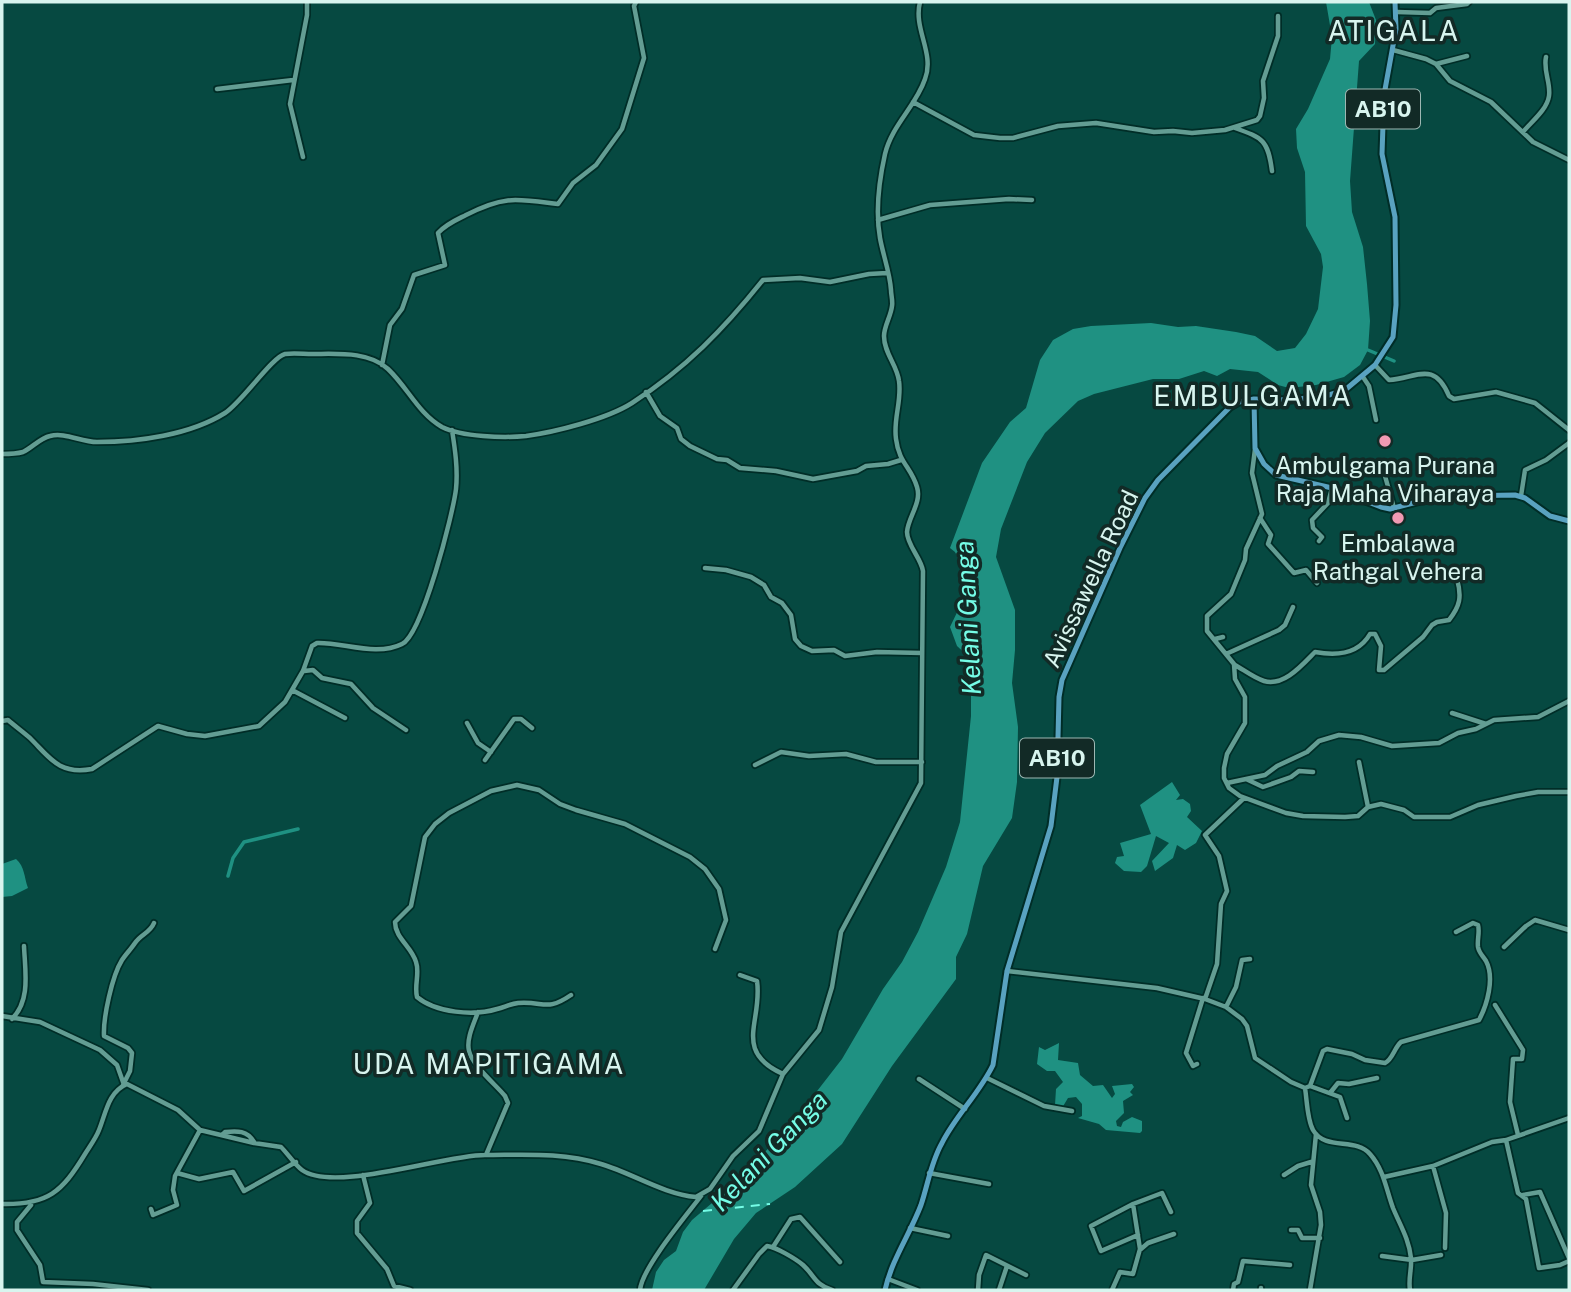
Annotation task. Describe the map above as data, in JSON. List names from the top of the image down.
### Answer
{
  "streets": {
    "main road": ["AB10", "Avissawella Road"]
  },
  "districts": ["ATIGALA", "EMBULGAMA", "UDA MAPITIGAMA"],
  "water": ["Kelani Ganga"],
  "places": ["Ambulgama Purana Raja Maha Viharaya", "Embalawa Rathgal Vehera"]
}
